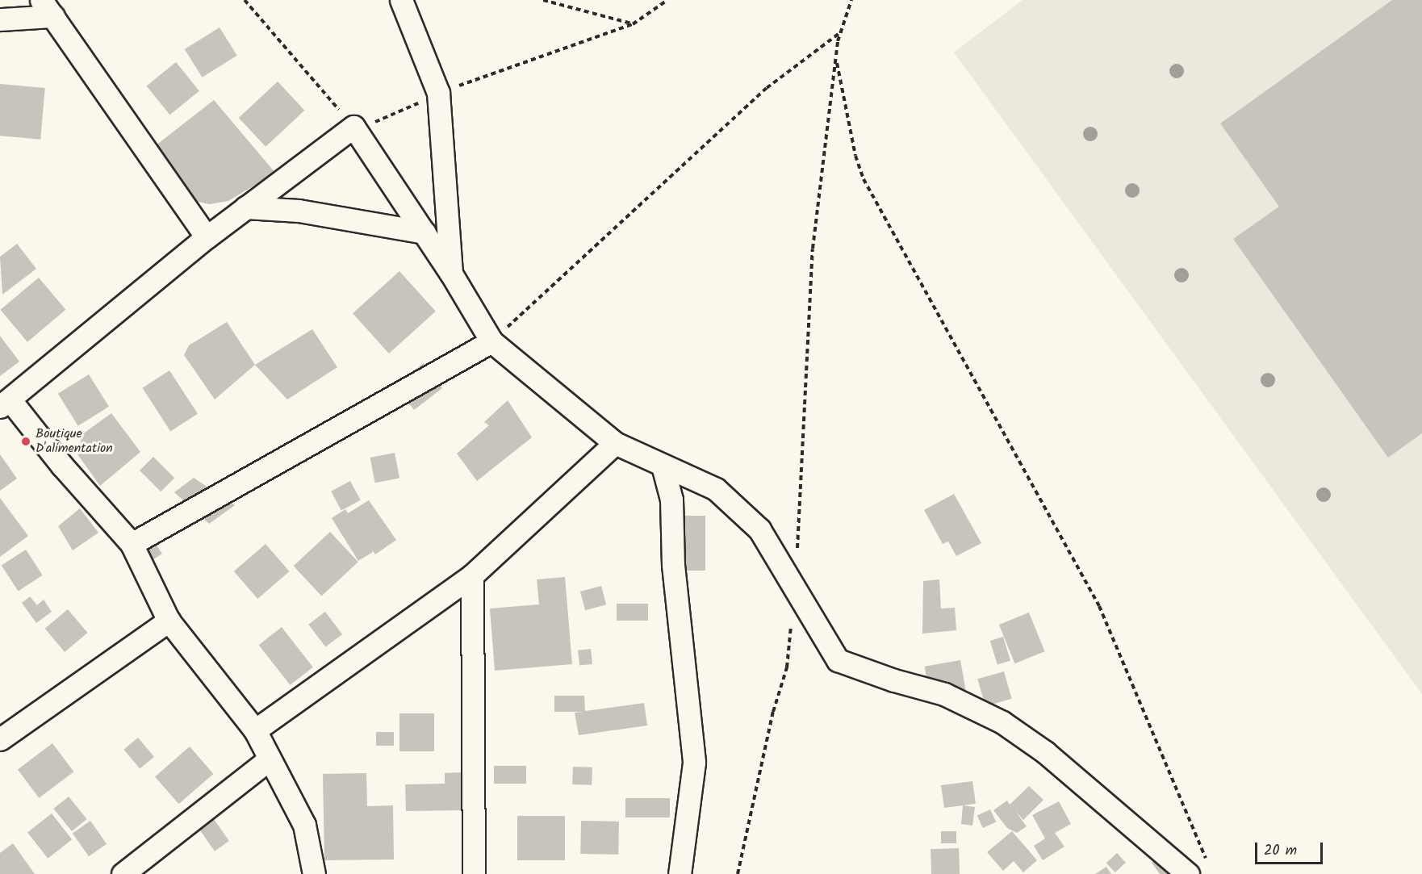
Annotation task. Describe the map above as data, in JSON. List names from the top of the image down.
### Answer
{
  "places": ["Boutique D'alimentation"],
  "scale_bar": "20 m"
}
